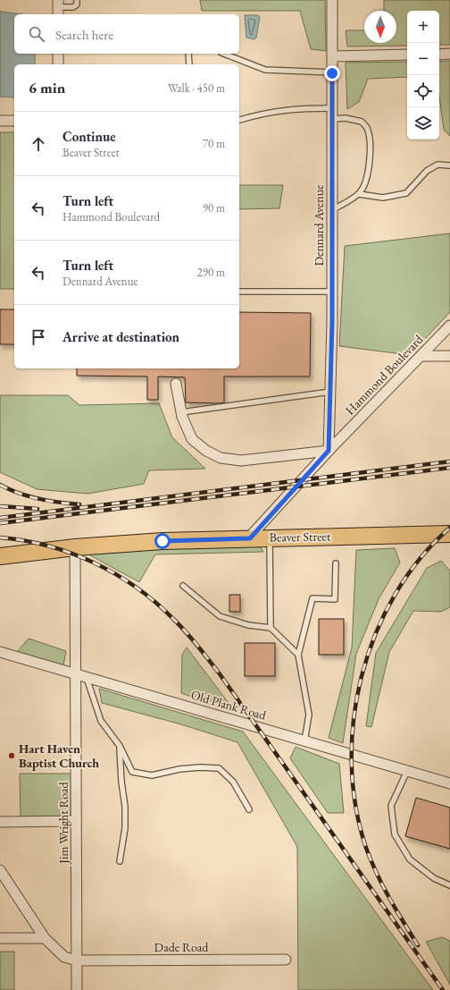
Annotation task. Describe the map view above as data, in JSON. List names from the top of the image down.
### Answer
{
  "streets": {
    "main road": ["Beaver Street"],
    "street": [
      "Dennard Avenue",
      "Hammond Boulevard",
      "Old Plank Road",
      "Jim Wright Road",
      "Dade Road"
    ]
  },
  "crossings": [
    ["Dennard Avenue", "Hammond Boulevard"],
    ["Hammond Boulevard", "Beaver Street"],
    ["Beaver Street", "Jim Wright Road"],
    ["Old Plank Road", "Jim Wright Road"],
    ["Jim Wright Road", "Dade Road"]
  ],
  "places": ["Hart Haven Baptist Church"],
  "north": "bottom",
  "page": {
    "map_buttons": ["+", "−"],
    "search": "Search here",
    "heading": ["6 min", "Walk · 450 m"],
    "list": [
      ["Continue", "Beaver Street", "70 m"],
      ["Turn left", "Hammond Boulevard", "90 m"],
      ["Turn left", "Dennard Avenue", "290 m"],
      "Arrive at destination"
    ]
  }
}
